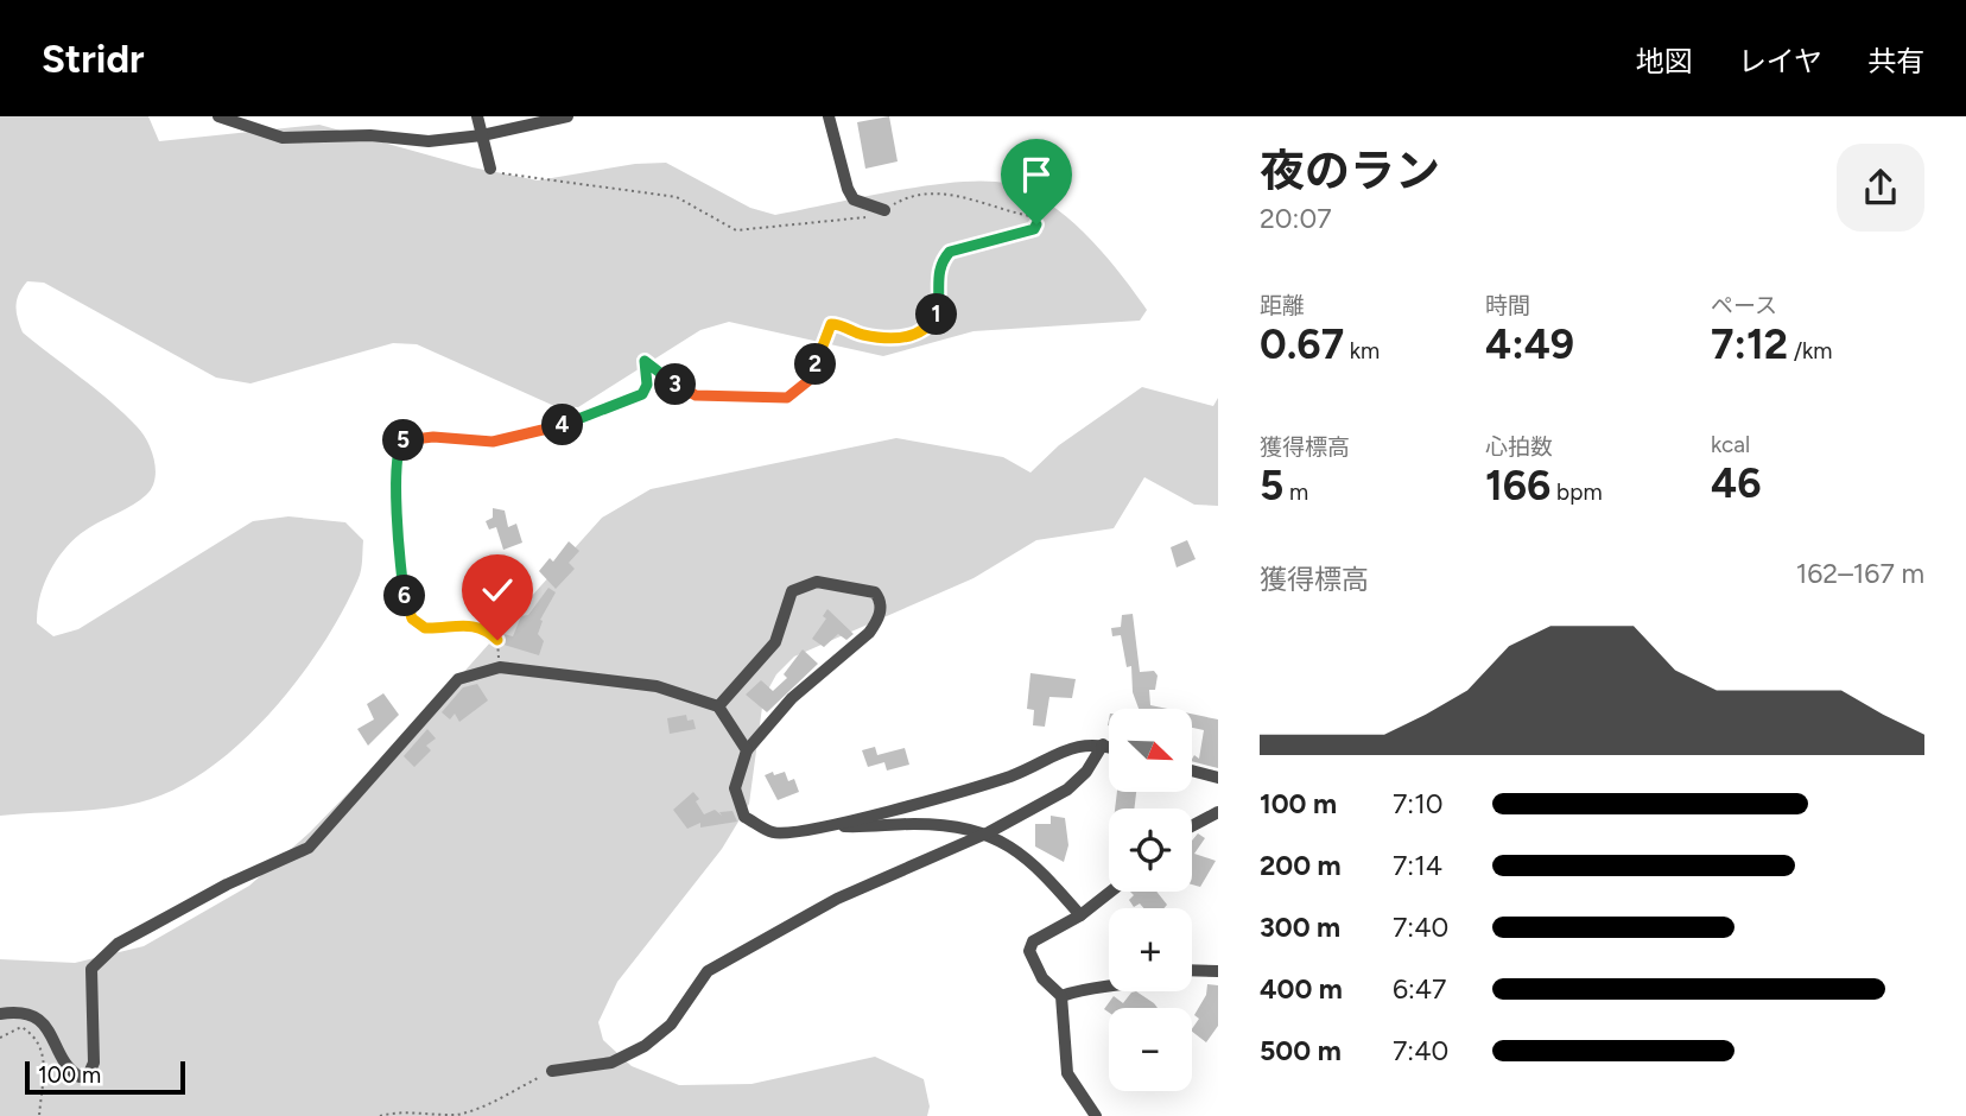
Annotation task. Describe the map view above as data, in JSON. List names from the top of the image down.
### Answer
{
  "scale_bar": "100 m",
  "north": "bottom right",
  "page": {
    "header": "Stridr",
    "nav": ["地図", "レイヤ", "共有"],
    "heading": ["夜のラン", "20:07"],
    "stats": [
      ["距離", "0.67 km"],
      ["時間", "4:49"],
      ["ペース", "7:12 /km"],
      ["獲得標高", "5 m"],
      ["心拍数", "166 bpm"],
      ["kcal", "46"]
    ],
    "pins": [
      "1",
      "2",
      "3",
      "4",
      "5",
      "6"
    ],
    "chart": ["獲得標高", "162–167 m"],
    "map_buttons": ["+", "−"],
    "list": [
      {
        "name": "100 m",
        "note": "7:10"
      },
      {
        "name": "200 m",
        "note": "7:14"
      },
      {
        "name": "300 m",
        "note": "7:40"
      },
      {
        "name": "400 m",
        "note": "6:47"
      },
      {
        "name": "500 m",
        "note": "7:40"
      }
    ],
    "scale": "100 m"
  }
}
